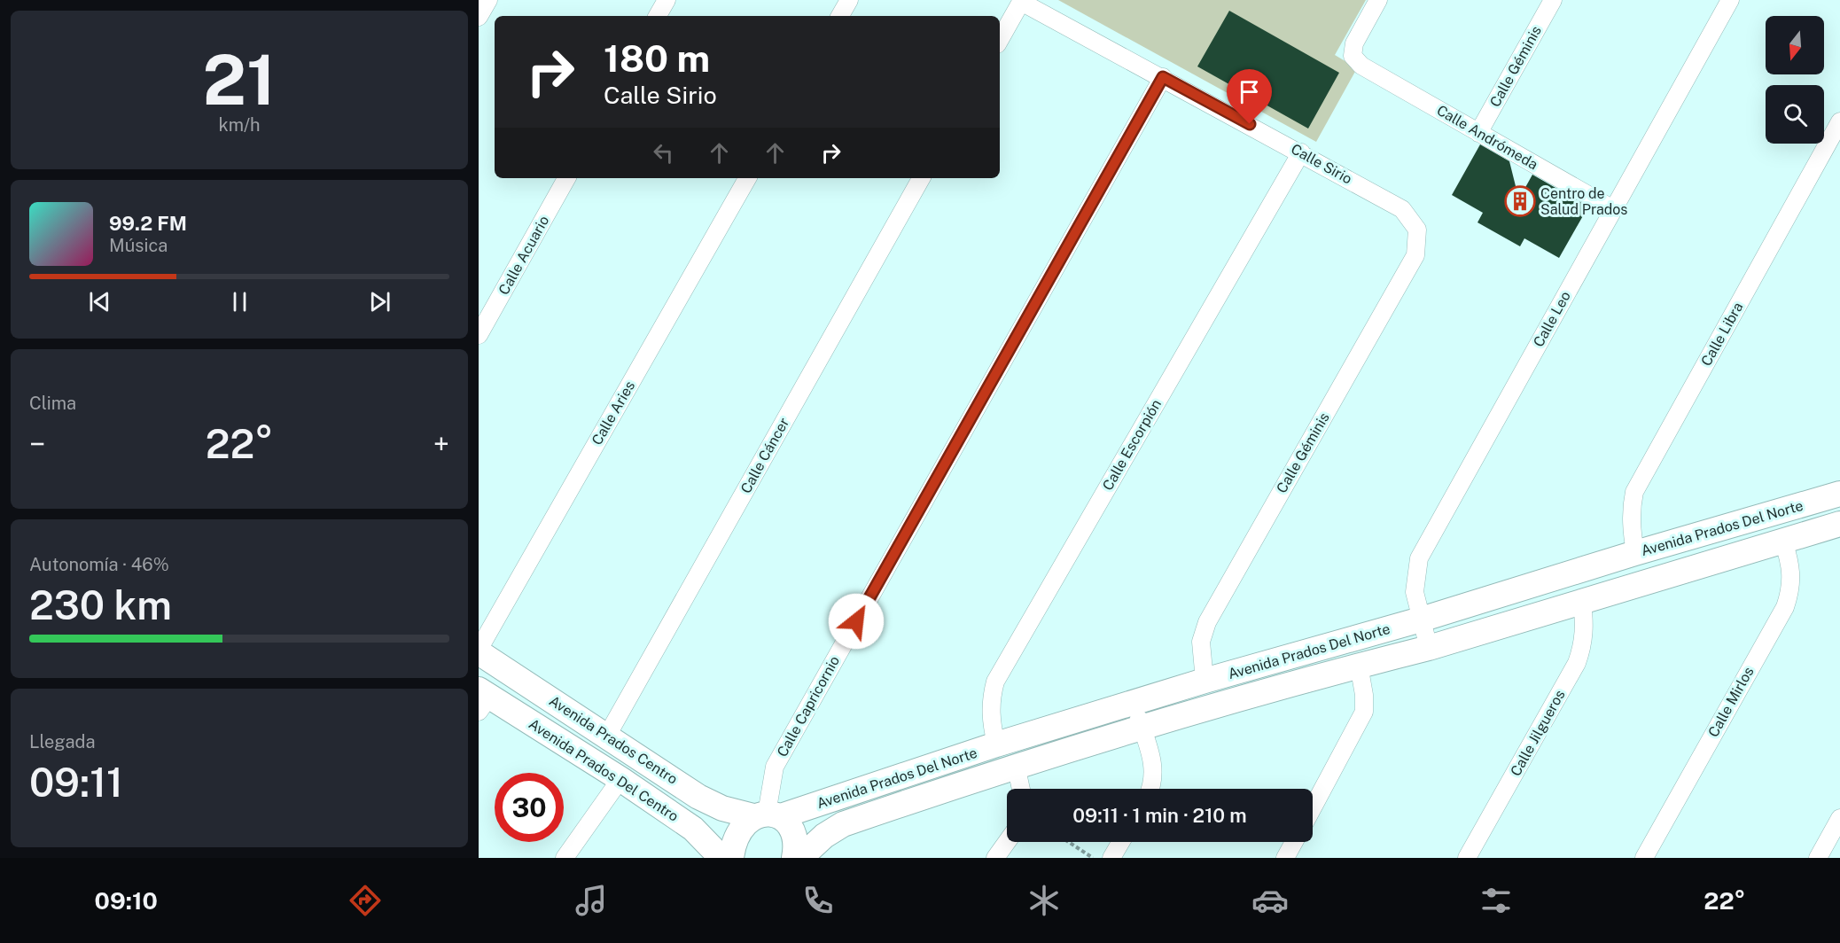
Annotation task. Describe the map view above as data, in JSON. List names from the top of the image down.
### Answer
{
  "streets": {
    "main road": ["Avenida Prados Del Norte", "Avenida Prados Centro", "Avenida Prados Del Centro"],
    "street": [
      "Calle Géminis",
      "Calle Andrómeda",
      "Calle Sirio",
      "Calle Acuario",
      "Calle Leo",
      "Calle Libra",
      "Calle Aries",
      "Calle Escorpión",
      "Calle Cáncer",
      "Calle Mirlos",
      "Calle Capricornio",
      "Calle Jilgueros"
    ]
  },
  "crossings": [
    ["Calle Géminis", "Calle Andrómeda"],
    ["Calle Géminis", "Calle Sirio"],
    ["Calle Géminis", "Avenida Prados Del Norte"],
    ["Calle Andrómeda", "Calle Leo"],
    ["Calle Sirio", "Calle Escorpión"],
    ["Calle Sirio", "Calle Capricornio"],
    ["Calle Leo", "Avenida Prados Del Norte"],
    ["Calle Libra", "Avenida Prados Del Norte"],
    ["Calle Aries", "Avenida Prados Centro"],
    ["Calle Escorpión", "Avenida Prados Del Norte"],
    ["Calle Cáncer", "Avenida Prados Centro"],
    ["Avenida Prados Del Norte", "Calle Mirlos"],
    ["Avenida Prados Del Norte", "Calle Capricornio"],
    ["Avenida Prados Del Norte", "Calle Jilgueros"],
    ["Avenida Prados Del Norte", "Avenida Prados Centro"],
    ["Calle Capricornio", "Avenida Prados Centro"]
  ],
  "places": {
    "building": ["Centro de Salud Prados"]
  },
  "north": "bottom",
  "page": {
    "tile": [
      ["21", "km/h"],
      "Clima",
      ["Autonomía · 46%", "230 km"],
      ["Llegada", "09:11"]
    ],
    "turn": ["180 m", "Calle Sirio"],
    "song": ["99.2 FM", "Música"],
    "heat": ["−", "22°", "+"],
    "limit": "30",
    "trip": "09:11 · 1 min · 210 m",
    "tabs": ["09:10", "22°"]
  }
}
